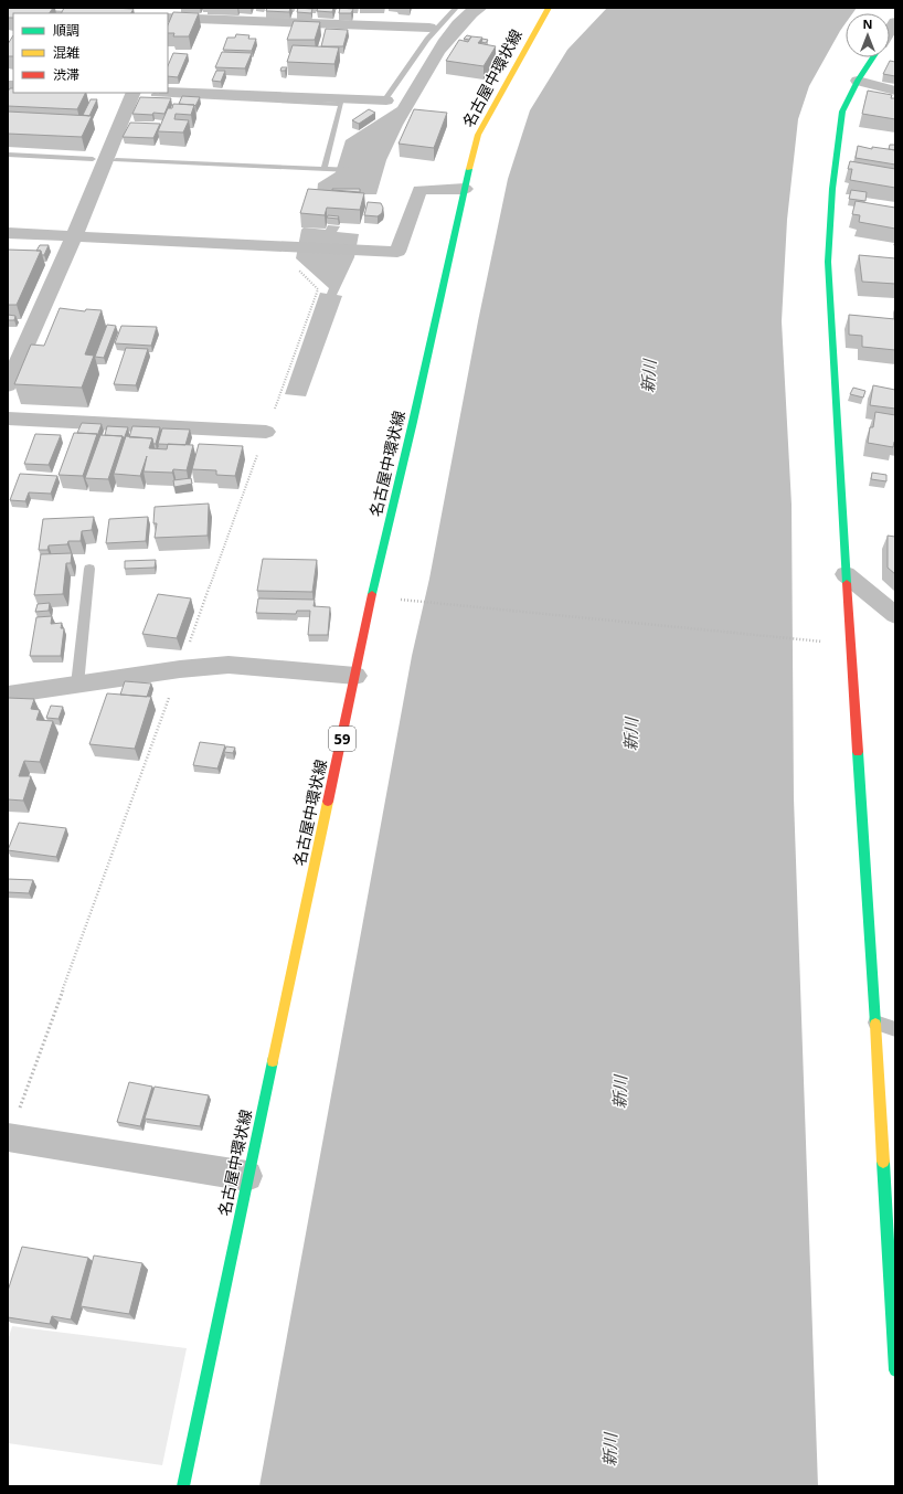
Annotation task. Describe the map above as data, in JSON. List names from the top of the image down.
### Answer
{
  "streets": {
    "main road": ["名古屋中環状線", "59"]
  },
  "water": ["新川"],
  "legend": ["順調", "混雑", "渋滞"],
  "north": "top"
}
